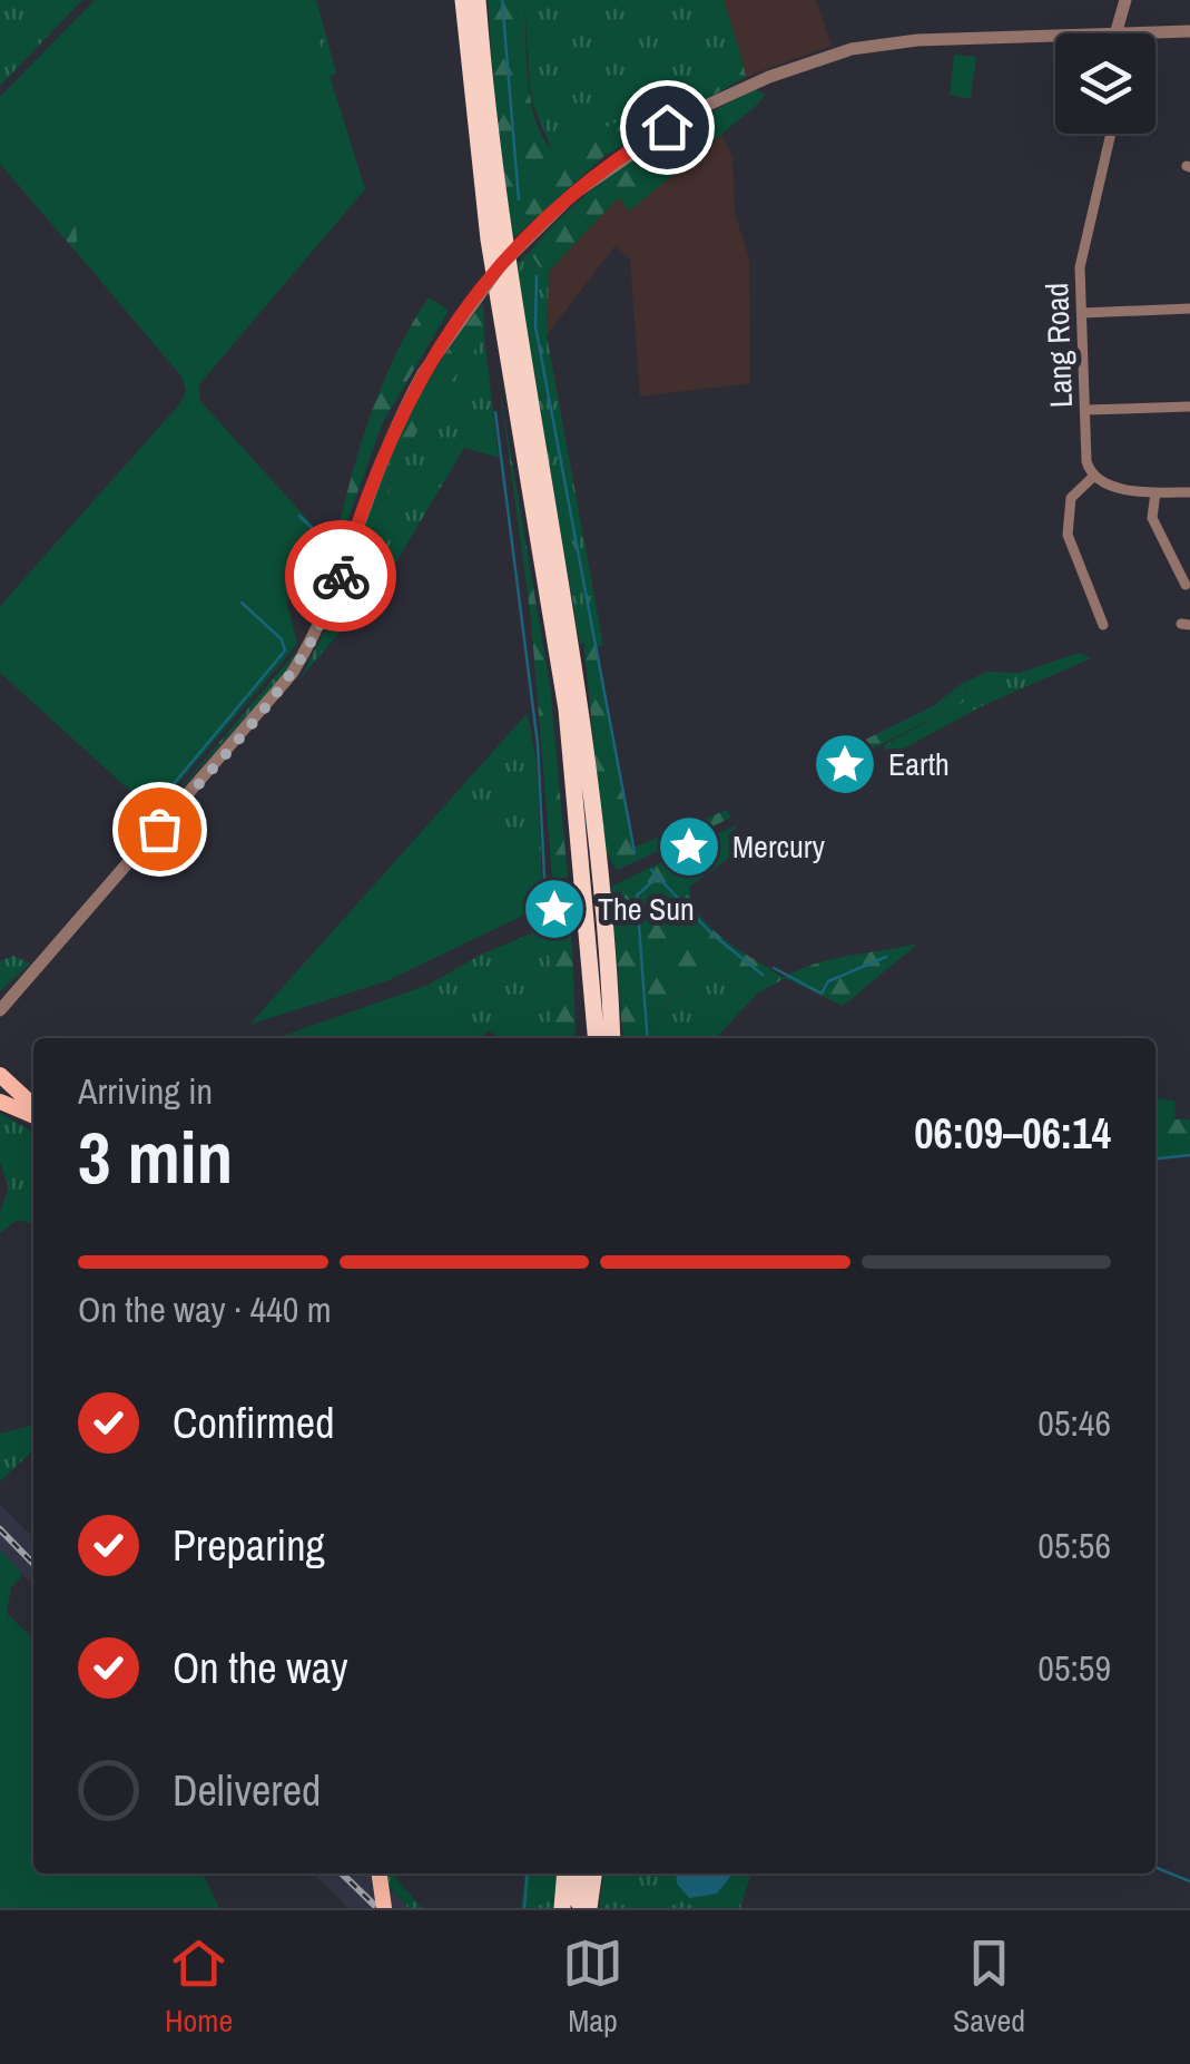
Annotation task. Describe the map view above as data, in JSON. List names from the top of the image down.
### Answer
{
  "streets": {
    "street": ["Lang Road"]
  },
  "places": {
    "place": ["Earth", "Mercury", "The Sun"]
  },
  "page": {
    "heading": ["3 min", "Arriving in", "06:09–06:14"],
    "bar": "On the way · 440 m",
    "list": [
      ["Confirmed", "05:46"],
      ["Preparing", "05:56"],
      ["On the way", "05:59"],
      "Delivered"
    ],
    "tabs": ["Home", "Map", "Saved"]
  }
}
